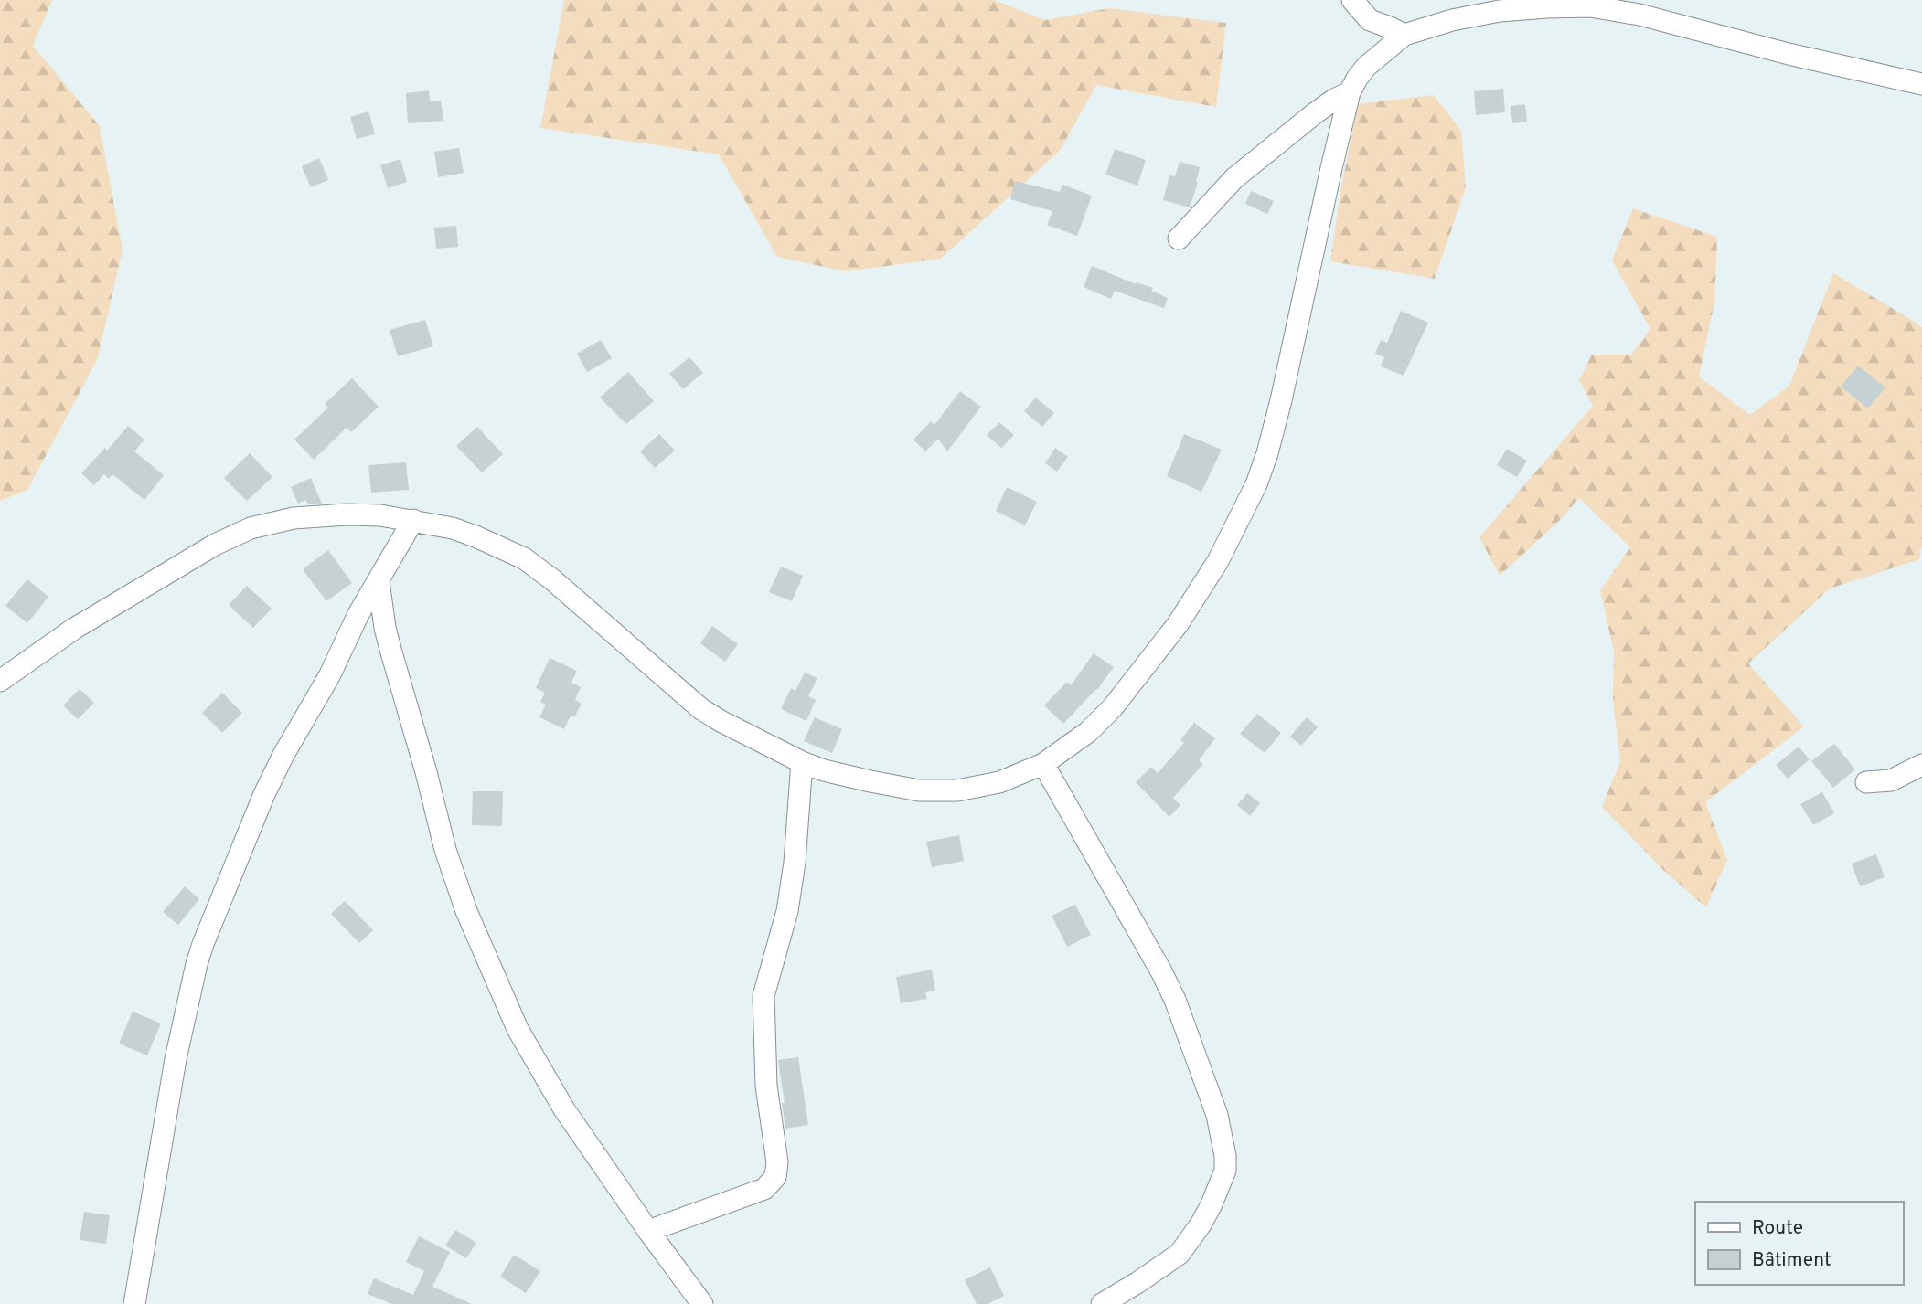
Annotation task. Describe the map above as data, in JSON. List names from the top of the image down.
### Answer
{
  "legend": ["Route", "Bâtiment"]
}
